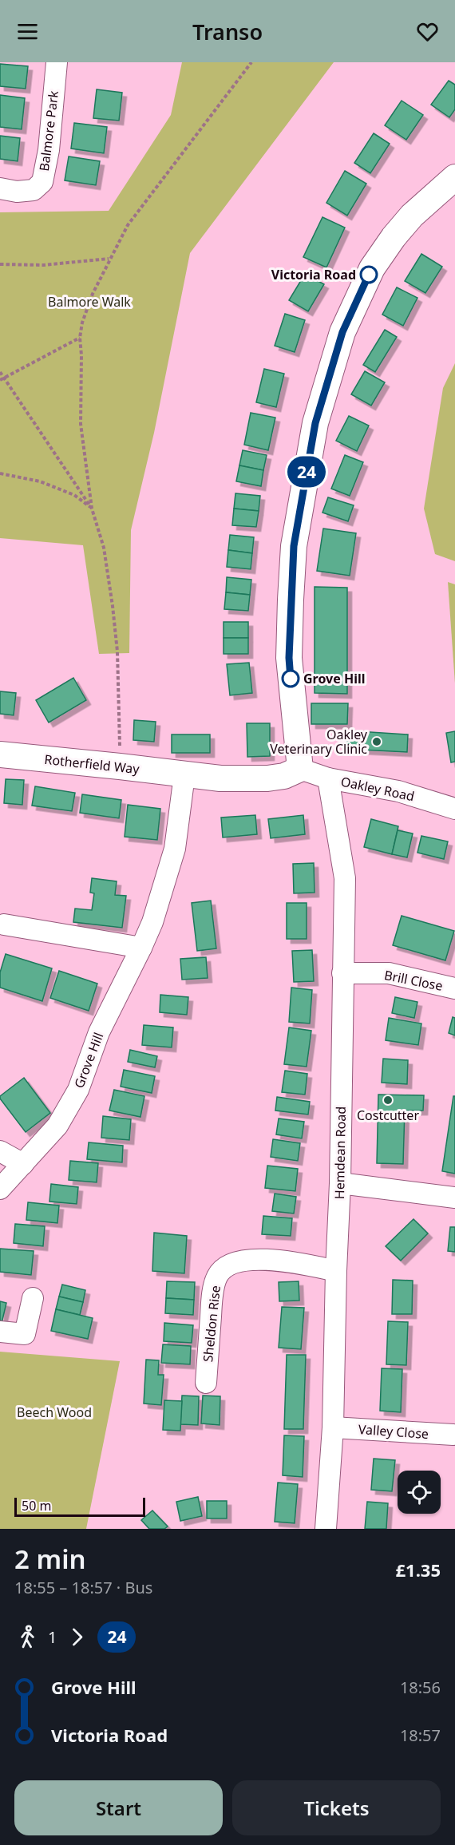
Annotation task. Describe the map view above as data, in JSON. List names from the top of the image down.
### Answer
{
  "streets": {
    "street": [
      "Balmore Park",
      "Rotherfield Way",
      "Oakley Road",
      "Brill Close",
      "Grove Hill",
      "Hemdean Road",
      "Sheldon Rise",
      "Valley Close"
    ]
  },
  "crossings": [
    ["Rotherfield Way", "Grove Hill"],
    ["Oakley Road", "Hemdean Road"],
    ["Brill Close", "Hemdean Road"],
    ["Hemdean Road", "Sheldon Rise"],
    ["Hemdean Road", "Valley Close"]
  ],
  "parks": ["Balmore Walk", "Beech Wood"],
  "places": [
    "Victoria Road",
    "Grove Hill",
    "Oakley Veterinary Clinic",
    "Costcutter"
  ],
  "lines": ["bus line 24"],
  "scale_bar": "50 m",
  "page": {
    "header": "Transo",
    "on_map": "24",
    "scale": "50 m",
    "heading": ["2 min", "18:55 – 18:57 · Bus", "£1.35"],
    "legs": ["1", "24"],
    "list": [
      {
        "name": "Grove Hill",
        "value": "18:56"
      },
      {
        "name": "Victoria Road",
        "value": "18:57"
      }
    ],
    "buttons": ["Start", "Tickets"]
  }
}
